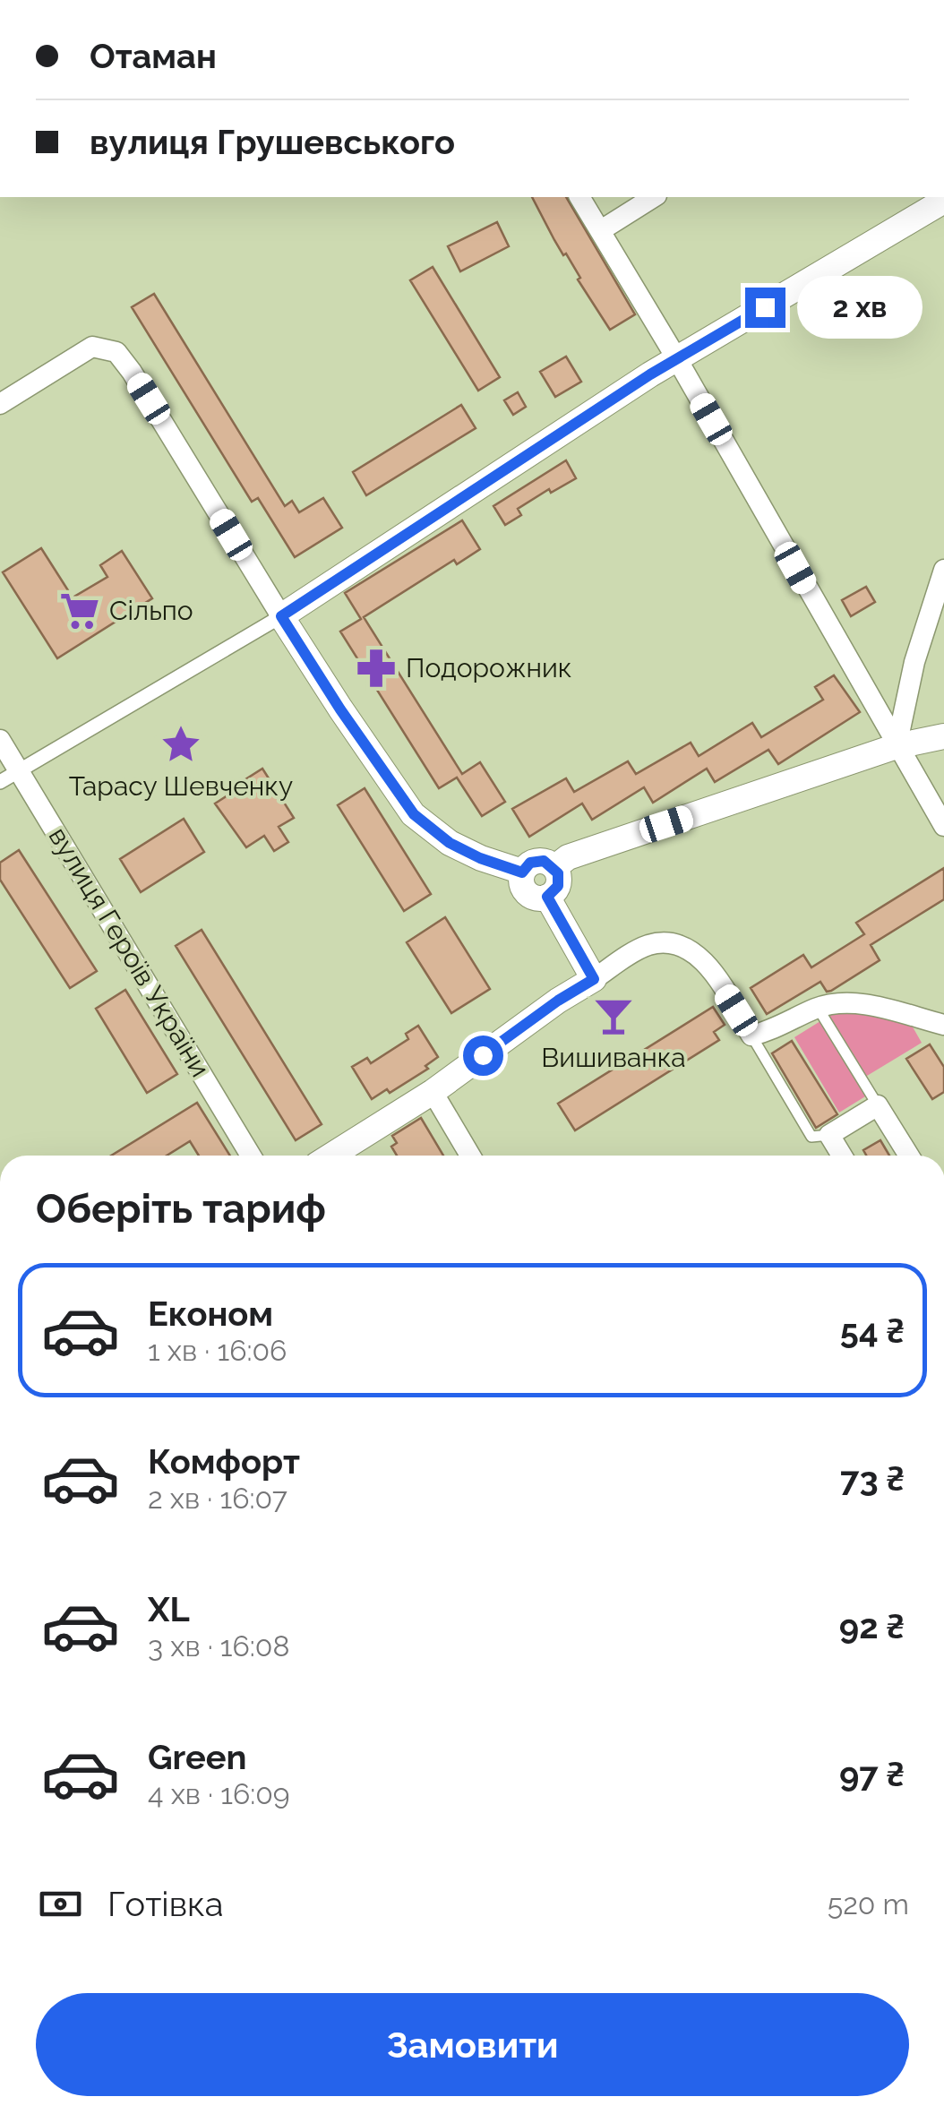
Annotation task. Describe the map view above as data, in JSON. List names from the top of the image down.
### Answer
{
  "streets": {
    "street": ["вулиця Героїв України"]
  },
  "places": {
    "supermarket": ["Сільпо"],
    "pharmacy": ["Подорожник"],
    "place": ["Тарасу Шевченку"],
    "bar": ["Вишиванка"]
  },
  "page": {
    "banner": ["Отаман", "вулиця Грушевського"],
    "bubble": "2 хв",
    "heading": "Оберіть тариф",
    "list": [
      {
        "name": "Економ",
        "note": "1 хв · 16:06",
        "value": "54 ₴"
      },
      {
        "name": "Комфорт",
        "note": "2 хв · 16:07",
        "value": "73 ₴"
      },
      {
        "name": "XL",
        "note": "3 хв · 16:08",
        "value": "92 ₴"
      },
      {
        "name": "Green",
        "note": "4 хв · 16:09",
        "value": "97 ₴"
      }
    ],
    "pay": ["Готівка", "520 m"],
    "buttons": "Замовити"
  }
}
